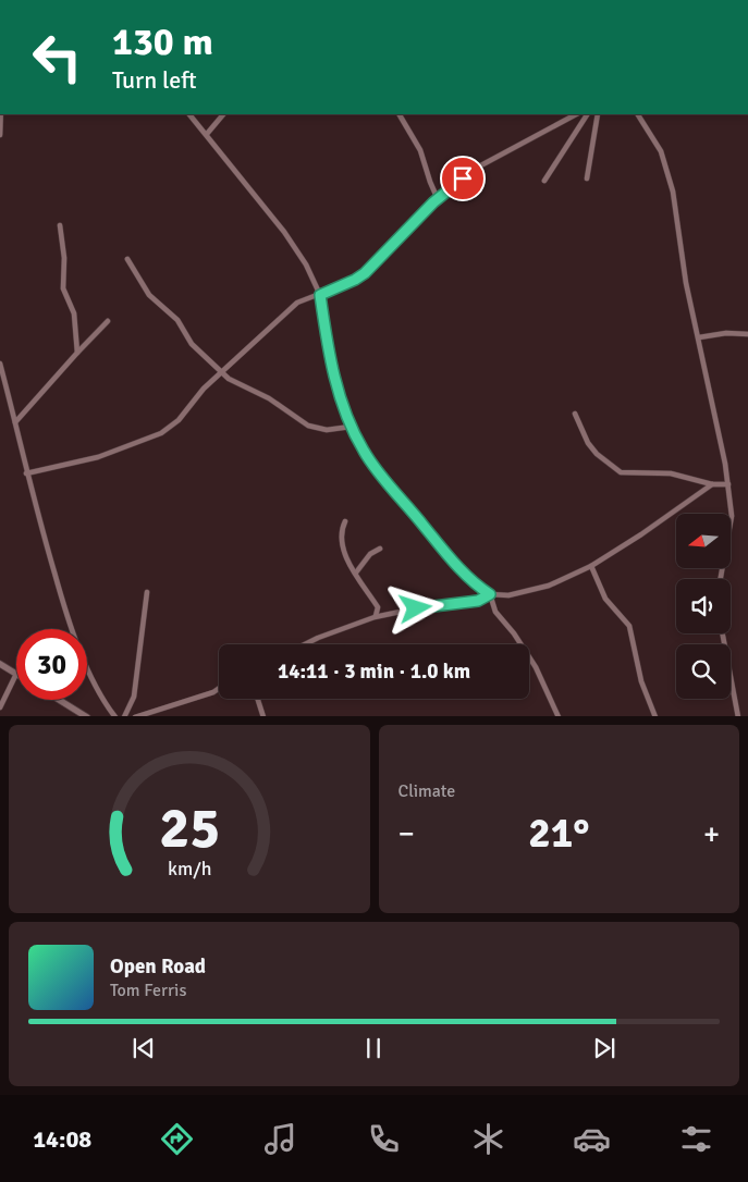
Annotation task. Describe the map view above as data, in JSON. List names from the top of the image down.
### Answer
{
  "north": "left",
  "page": {
    "turn": ["130 m", "Turn left"],
    "limit": "30",
    "trip": "14:11 · 3 min · 1.0 km",
    "tile": "Climate",
    "heat": ["−", "21°", "+"],
    "song": ["Open Road", "Tom Ferris"],
    "tabs": "14:08",
    "gauge": ["25", "km/h"]
  }
}
